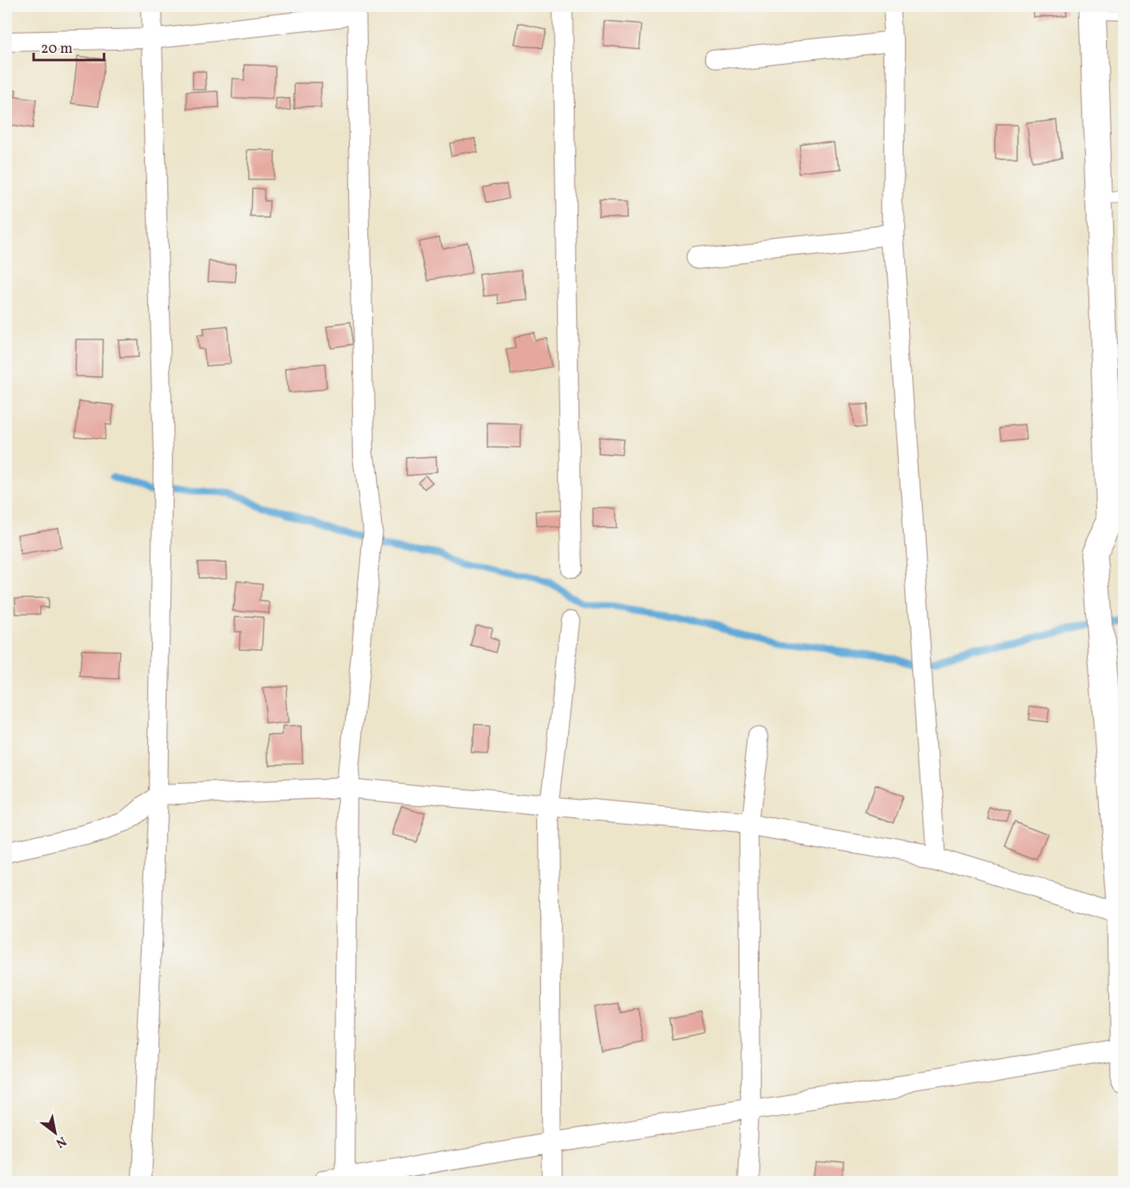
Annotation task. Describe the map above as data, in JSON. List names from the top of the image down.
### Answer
{
  "scale_bar": "20 m",
  "north": "bottom right"
}
